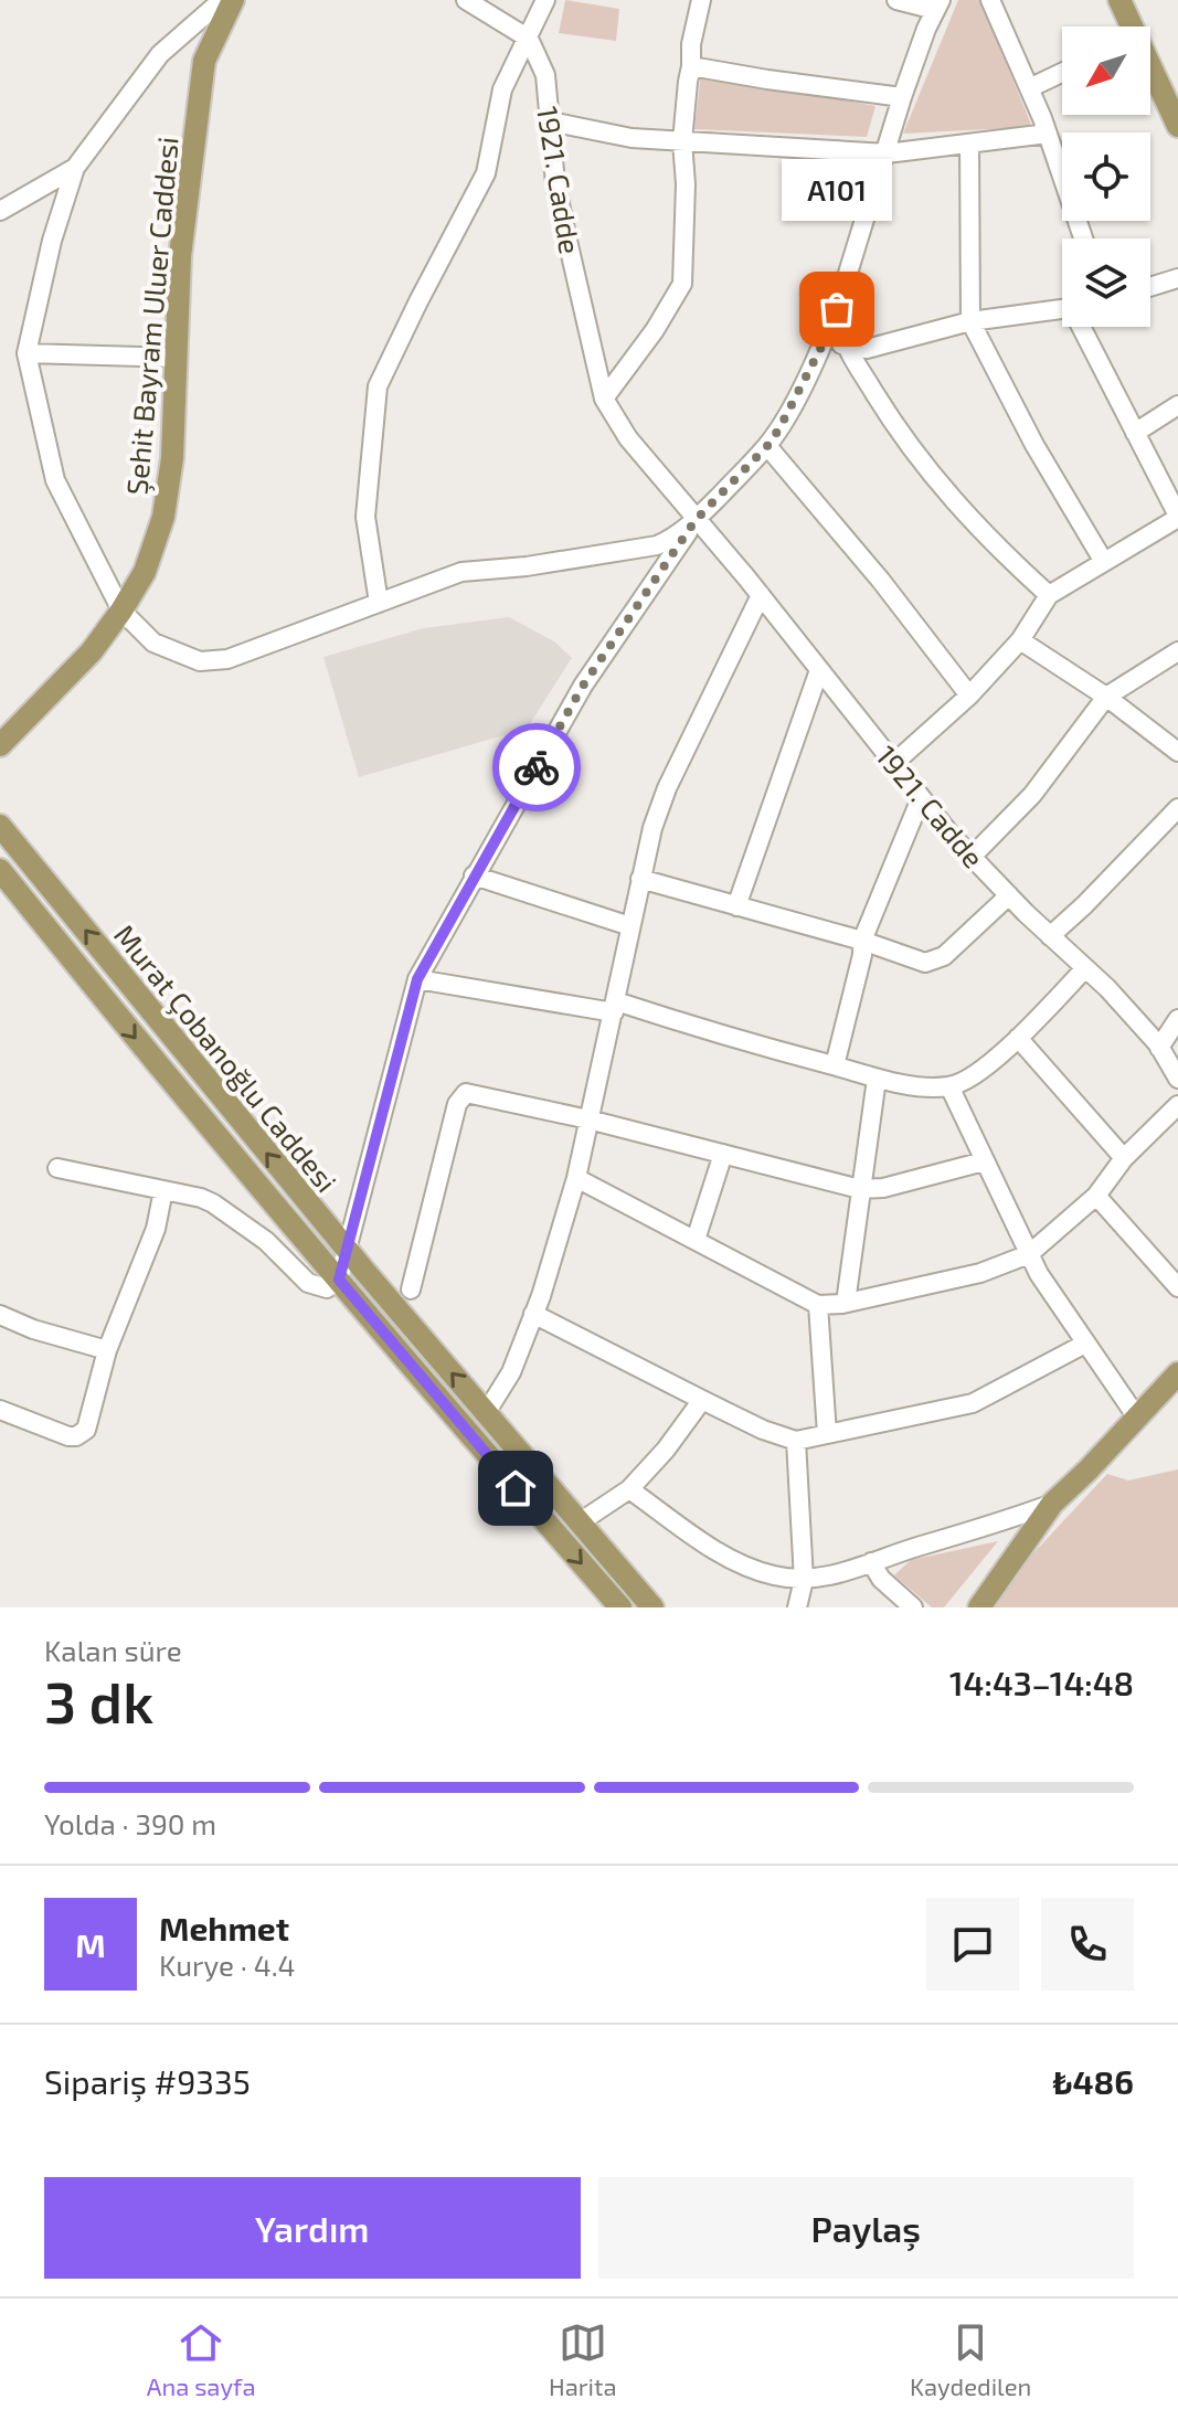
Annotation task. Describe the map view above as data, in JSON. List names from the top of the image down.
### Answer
{
  "streets": {
    "main road": ["Şehit Bayram Uluer Caddesi", "Murat Çobanoğlu Caddesi"],
    "street": ["1921. Cadde"]
  },
  "places": ["A101"],
  "north": "bottom left",
  "page": {
    "bubble": "A101",
    "heading": ["3 dk", "Kalan süre", "14:43–14:48"],
    "panel": [
      "Mehmet",
      "Kurye · 4.4",
      "Sipariş #9335",
      "₺486"
    ],
    "bar": "Yolda · 390 m",
    "round": "M",
    "buttons": ["Yardım", "Paylaş"],
    "tabs": ["Ana sayfa", "Harita", "Kaydedilen"]
  }
}
